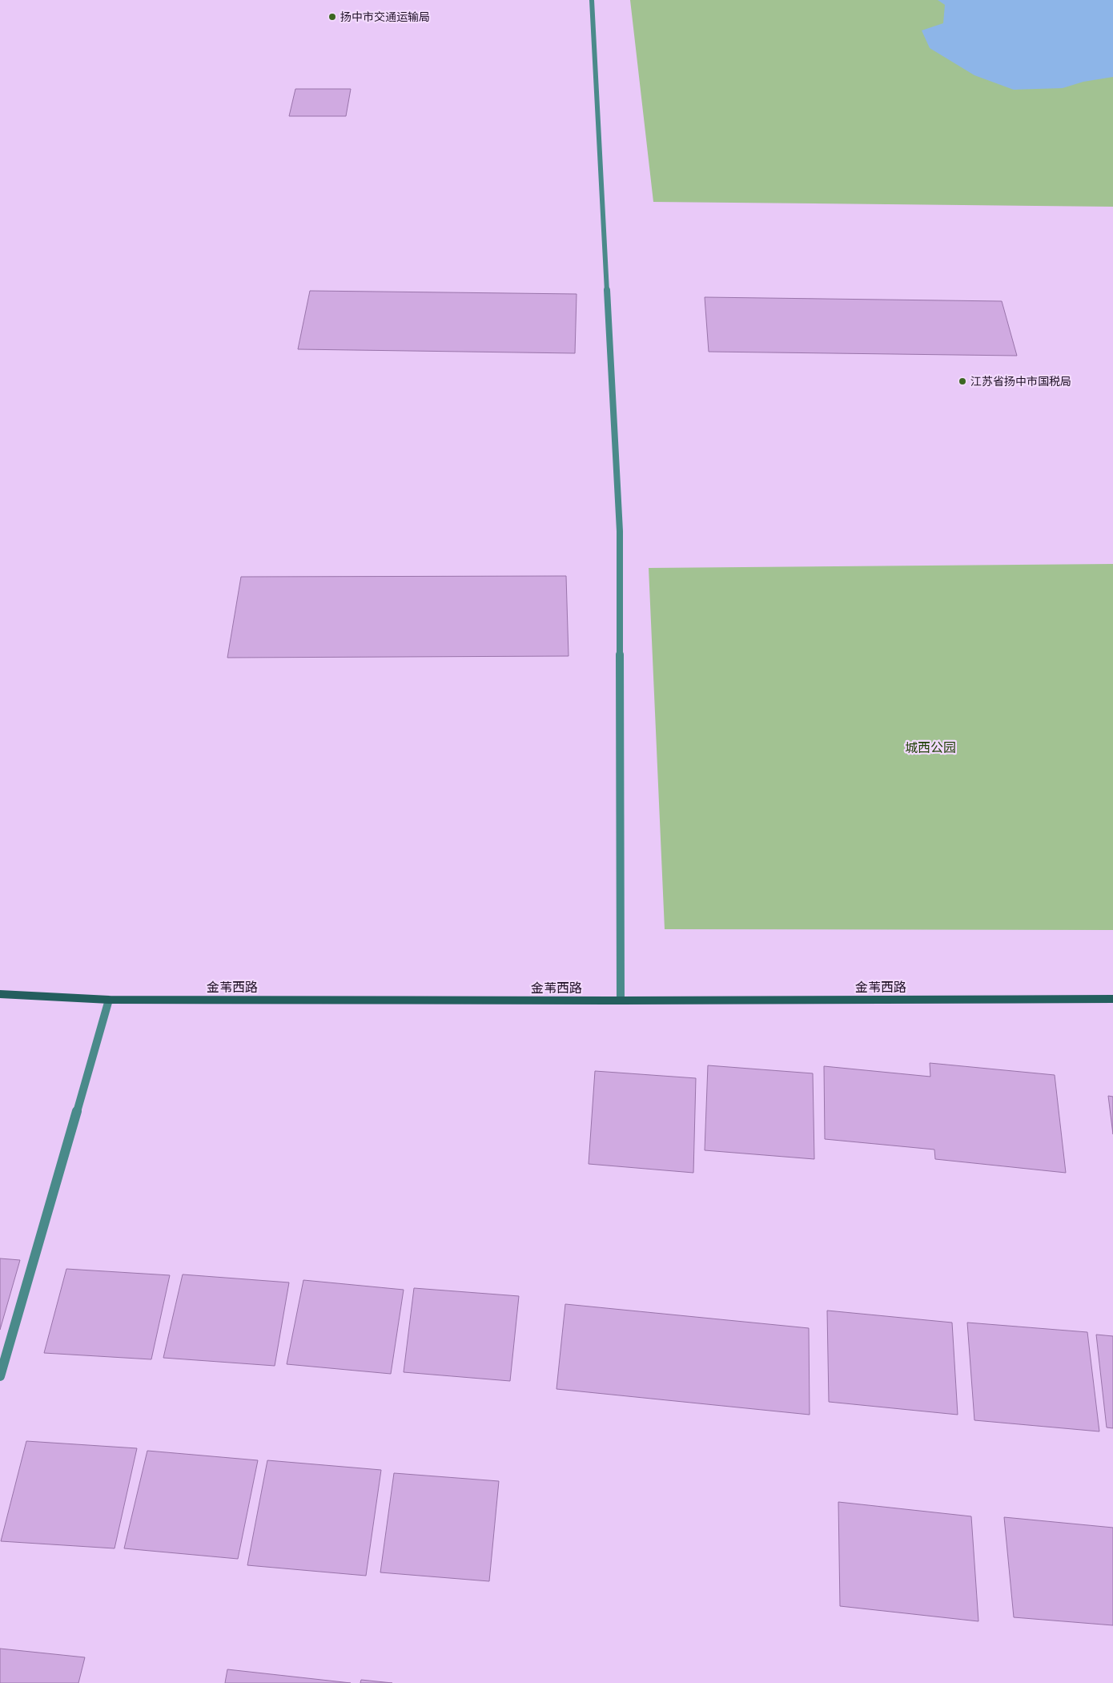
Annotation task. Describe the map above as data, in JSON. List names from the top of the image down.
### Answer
{
  "streets": {
    "street": ["金苇西路"]
  },
  "parks": ["城西公园"],
  "places": ["扬中市交通运输局", "江苏省扬中市国税局"]
}
